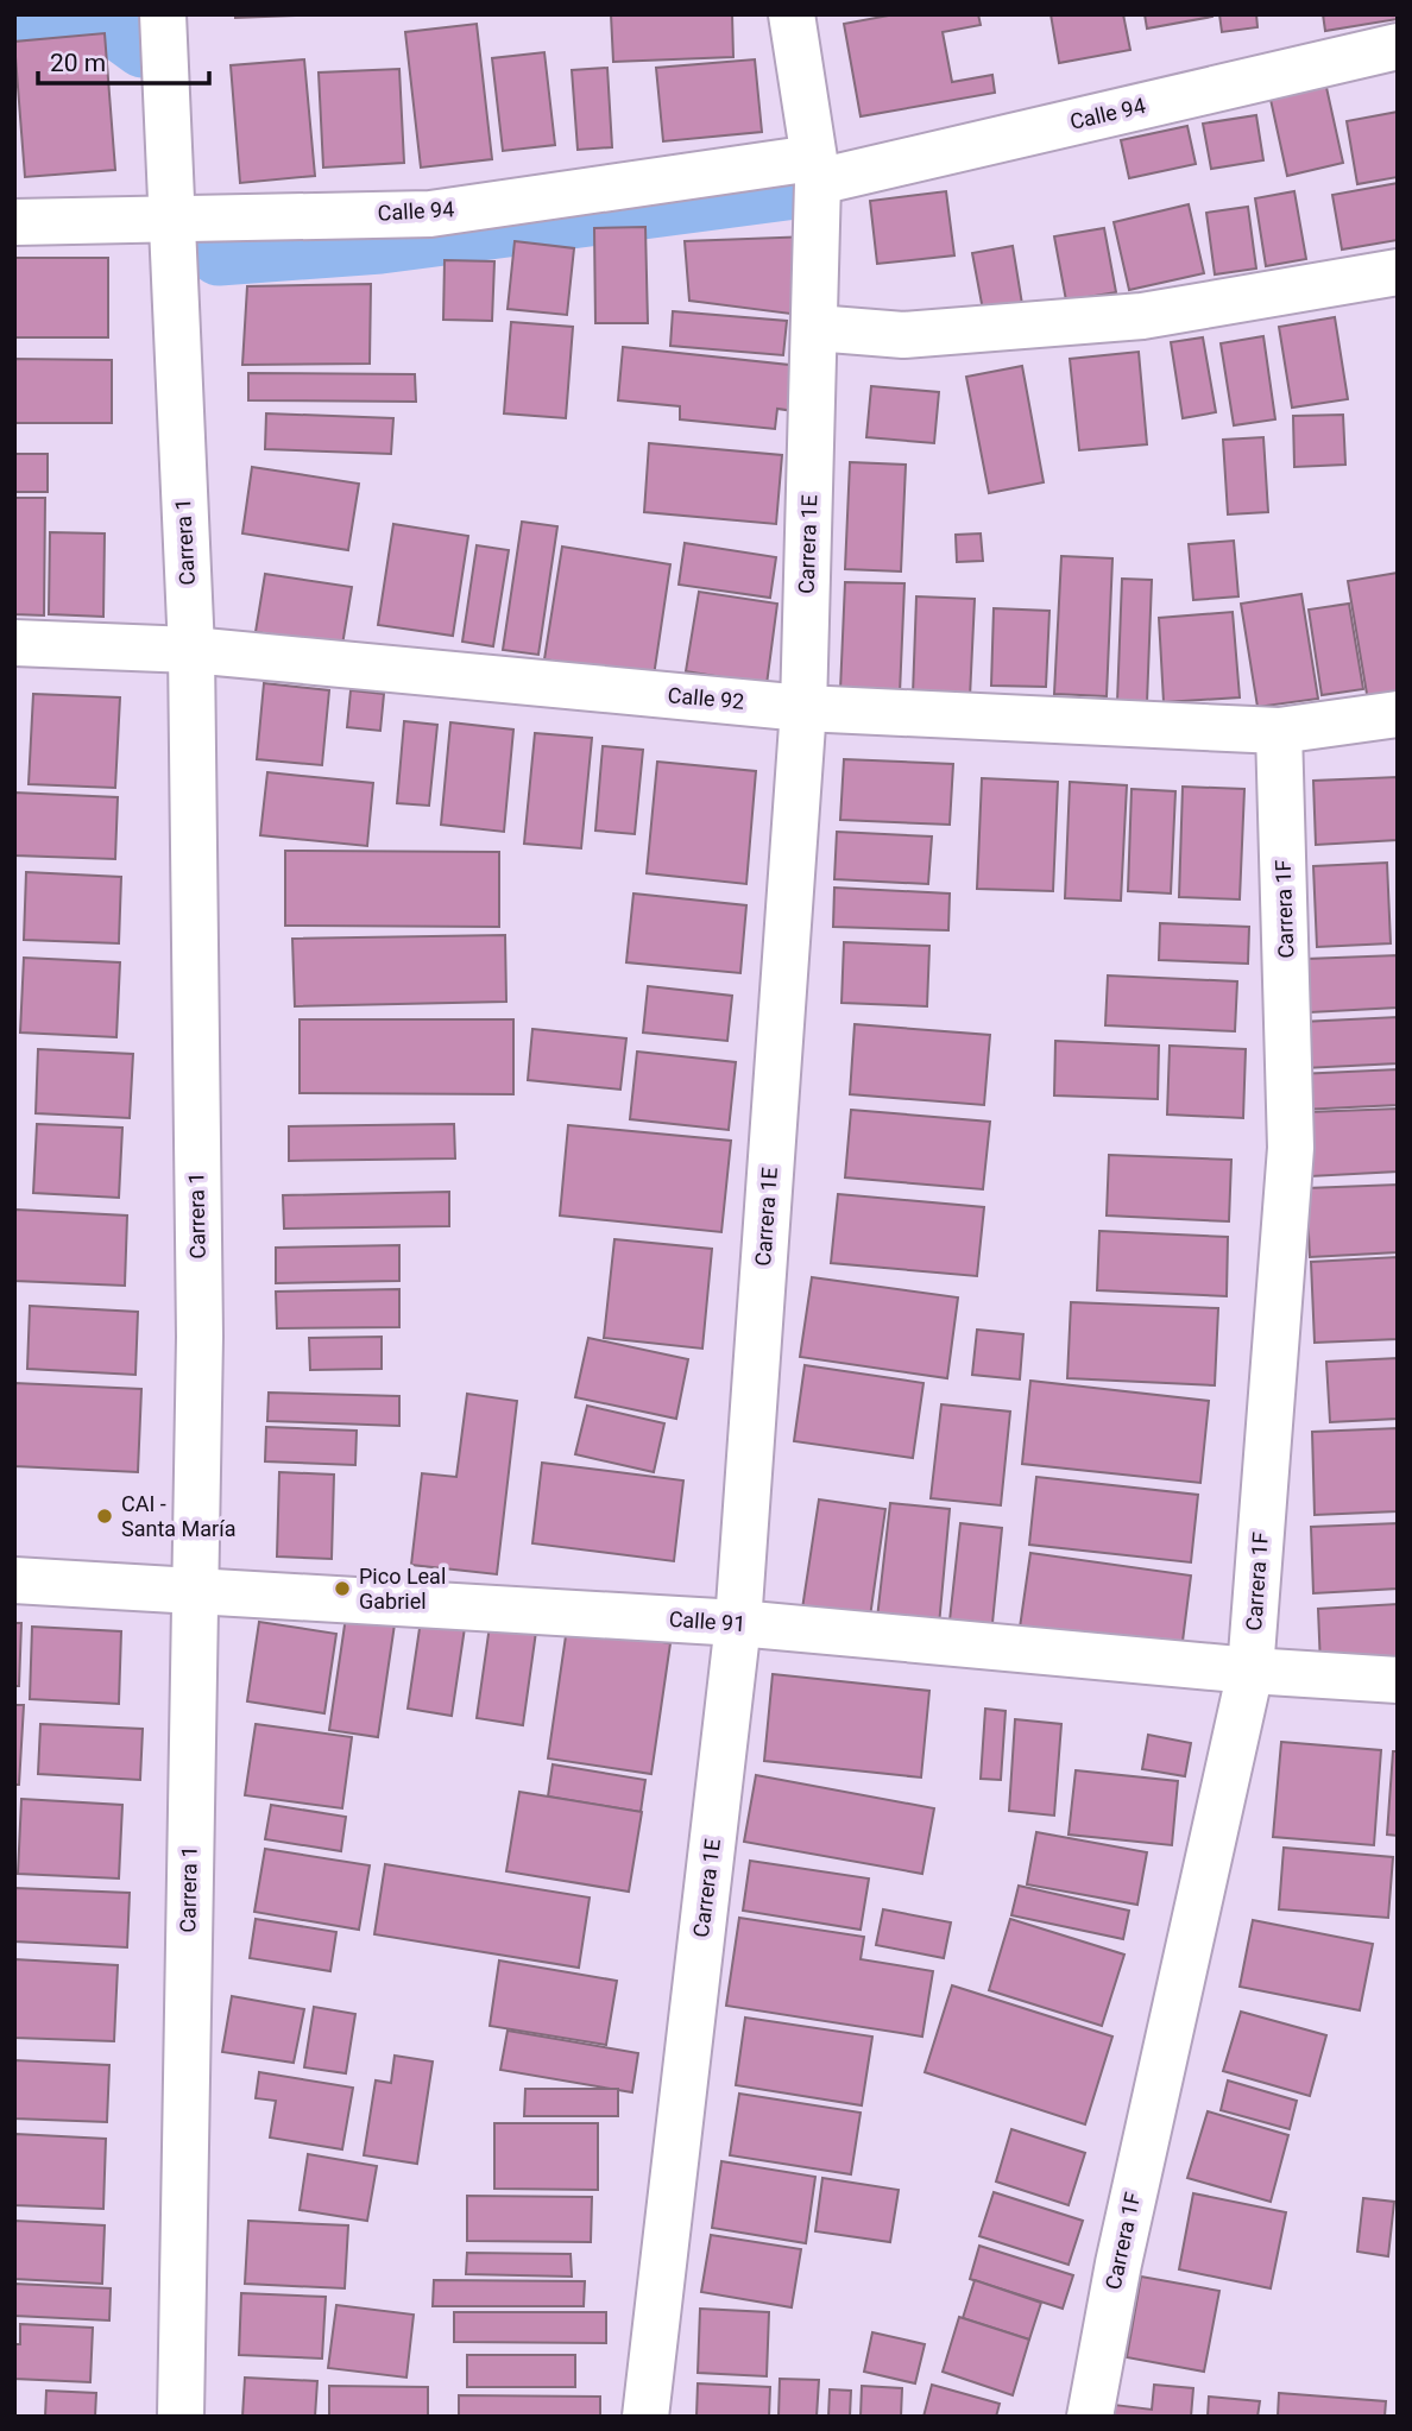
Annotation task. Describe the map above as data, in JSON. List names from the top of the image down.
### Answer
{
  "streets": {
    "street": [
      "Calle 94",
      "Carrera 1",
      "Carrera 1E",
      "Calle 92",
      "Carrera 1F",
      "Calle 91"
    ]
  },
  "crossings": [
    ["Calle 94", "Carrera 1"],
    ["Calle 94", "Carrera 1E"],
    ["Carrera 1", "Calle 92"],
    ["Carrera 1", "Calle 91"],
    ["Carrera 1E", "Calle 92"],
    ["Carrera 1E", "Calle 91"],
    ["Calle 92", "Carrera 1F"],
    ["Carrera 1F", "Calle 91"]
  ],
  "places": ["CAI - Santa María", "Pico Leal Gabriel"],
  "scale_bar": "20 m"
}
